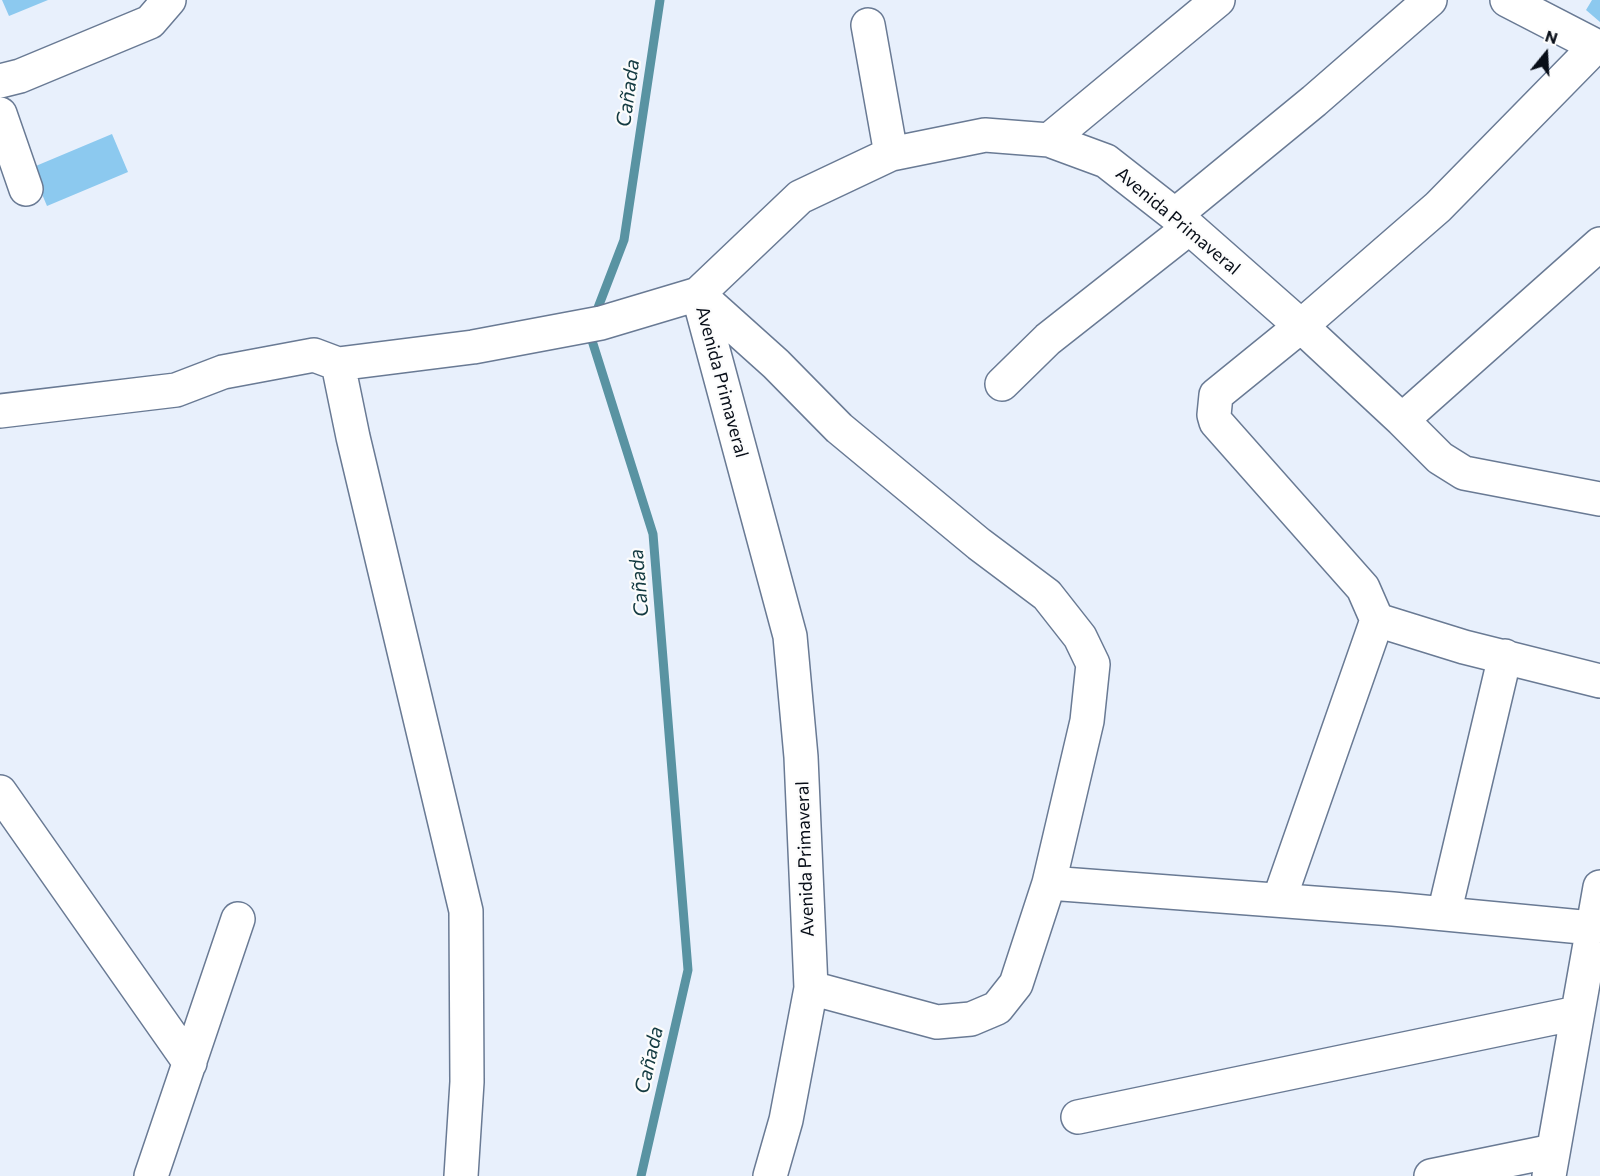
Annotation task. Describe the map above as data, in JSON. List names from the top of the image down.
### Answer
{
  "streets": {
    "street": ["Avenida Primaveral"]
  },
  "water": ["Cañada"],
  "north": "top"
}
